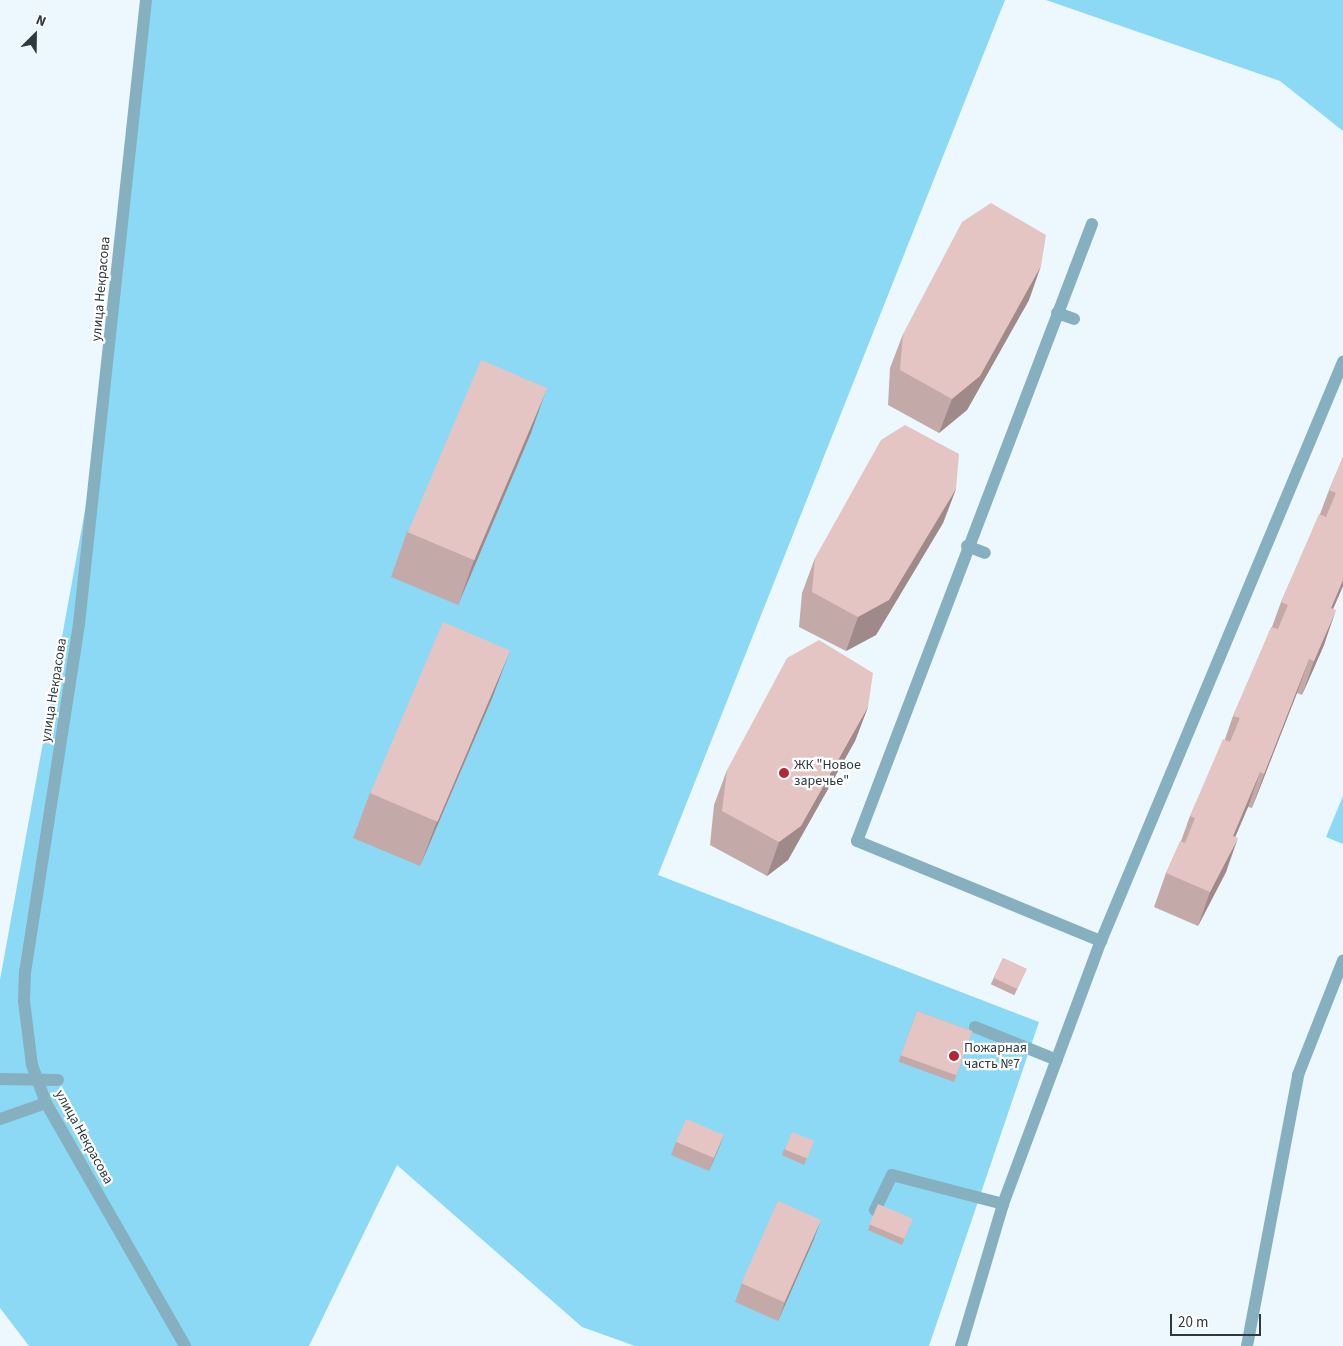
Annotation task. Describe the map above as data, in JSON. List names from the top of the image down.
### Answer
{
  "streets": {
    "street": ["улица Некрасова"]
  },
  "places": ["ЖК \"Новое заречье\"", "Пожарная часть №7"],
  "scale_bar": "20 m",
  "north": "top right"
}
